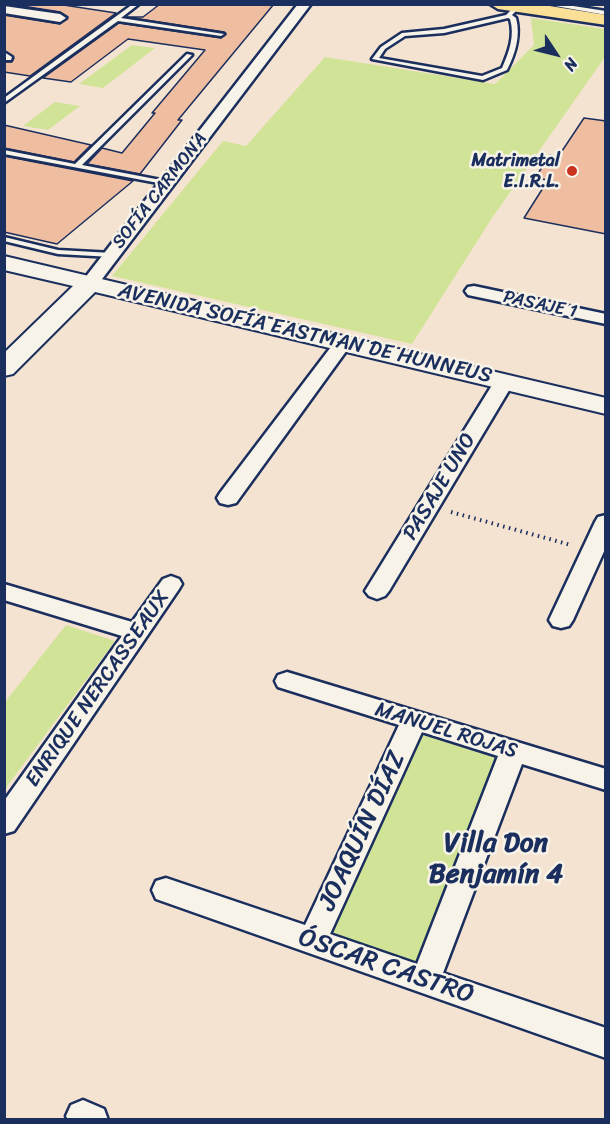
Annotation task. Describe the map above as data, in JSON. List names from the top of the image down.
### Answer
{
  "streets": {
    "street": [
      "SOFÍA CARMONA",
      "PASAJE 1",
      "AVENIDA SOFÍA EASTMAN DE HUNNEUS",
      "PASAJE UNO",
      "ENRIQUE NERCASSEAUX",
      "MANUEL ROJAS",
      "JOAQUÍN DÍAZ",
      "ÓSCAR CASTRO"
    ]
  },
  "crossings": [
    ["SOFÍA CARMONA", "AVENIDA SOFÍA EASTMAN DE HUNNEUS"],
    ["AVENIDA SOFÍA EASTMAN DE HUNNEUS", "PASAJE UNO"],
    ["MANUEL ROJAS", "JOAQUÍN DÍAZ"],
    ["JOAQUÍN DÍAZ", "ÓSCAR CASTRO"]
  ],
  "districts": ["Villa Don Benjamín 4"],
  "places": ["Matrimetal E.I.R.L."],
  "north": "bottom right"
}
